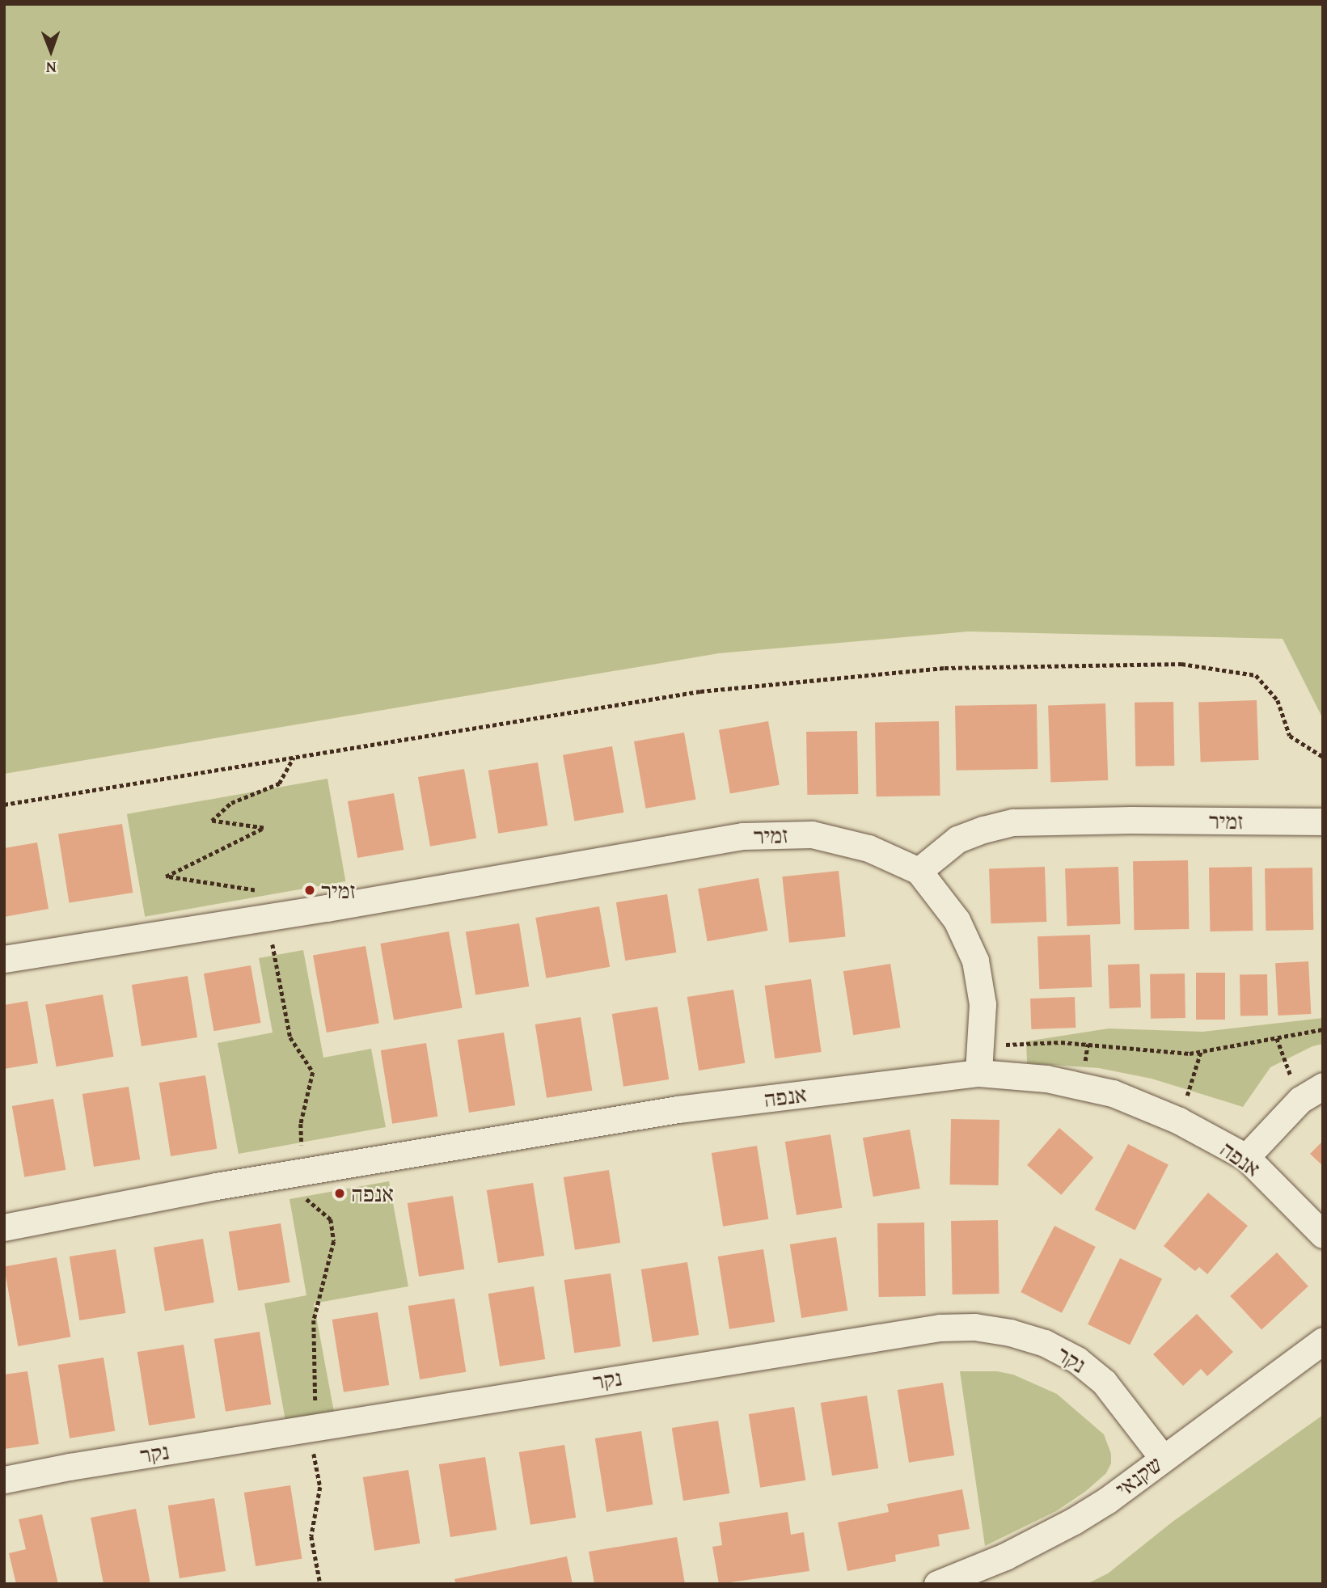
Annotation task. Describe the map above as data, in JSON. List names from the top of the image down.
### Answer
{
  "streets": {
    "street": [
      "זמיר",
      "אנפה",
      "נקר",
      "שקנאי"
    ]
  },
  "crossings": [
    ["נקר", "שקנאי"]
  ],
  "places": ["זמיר", "אנפה"],
  "north": "bottom"
}
